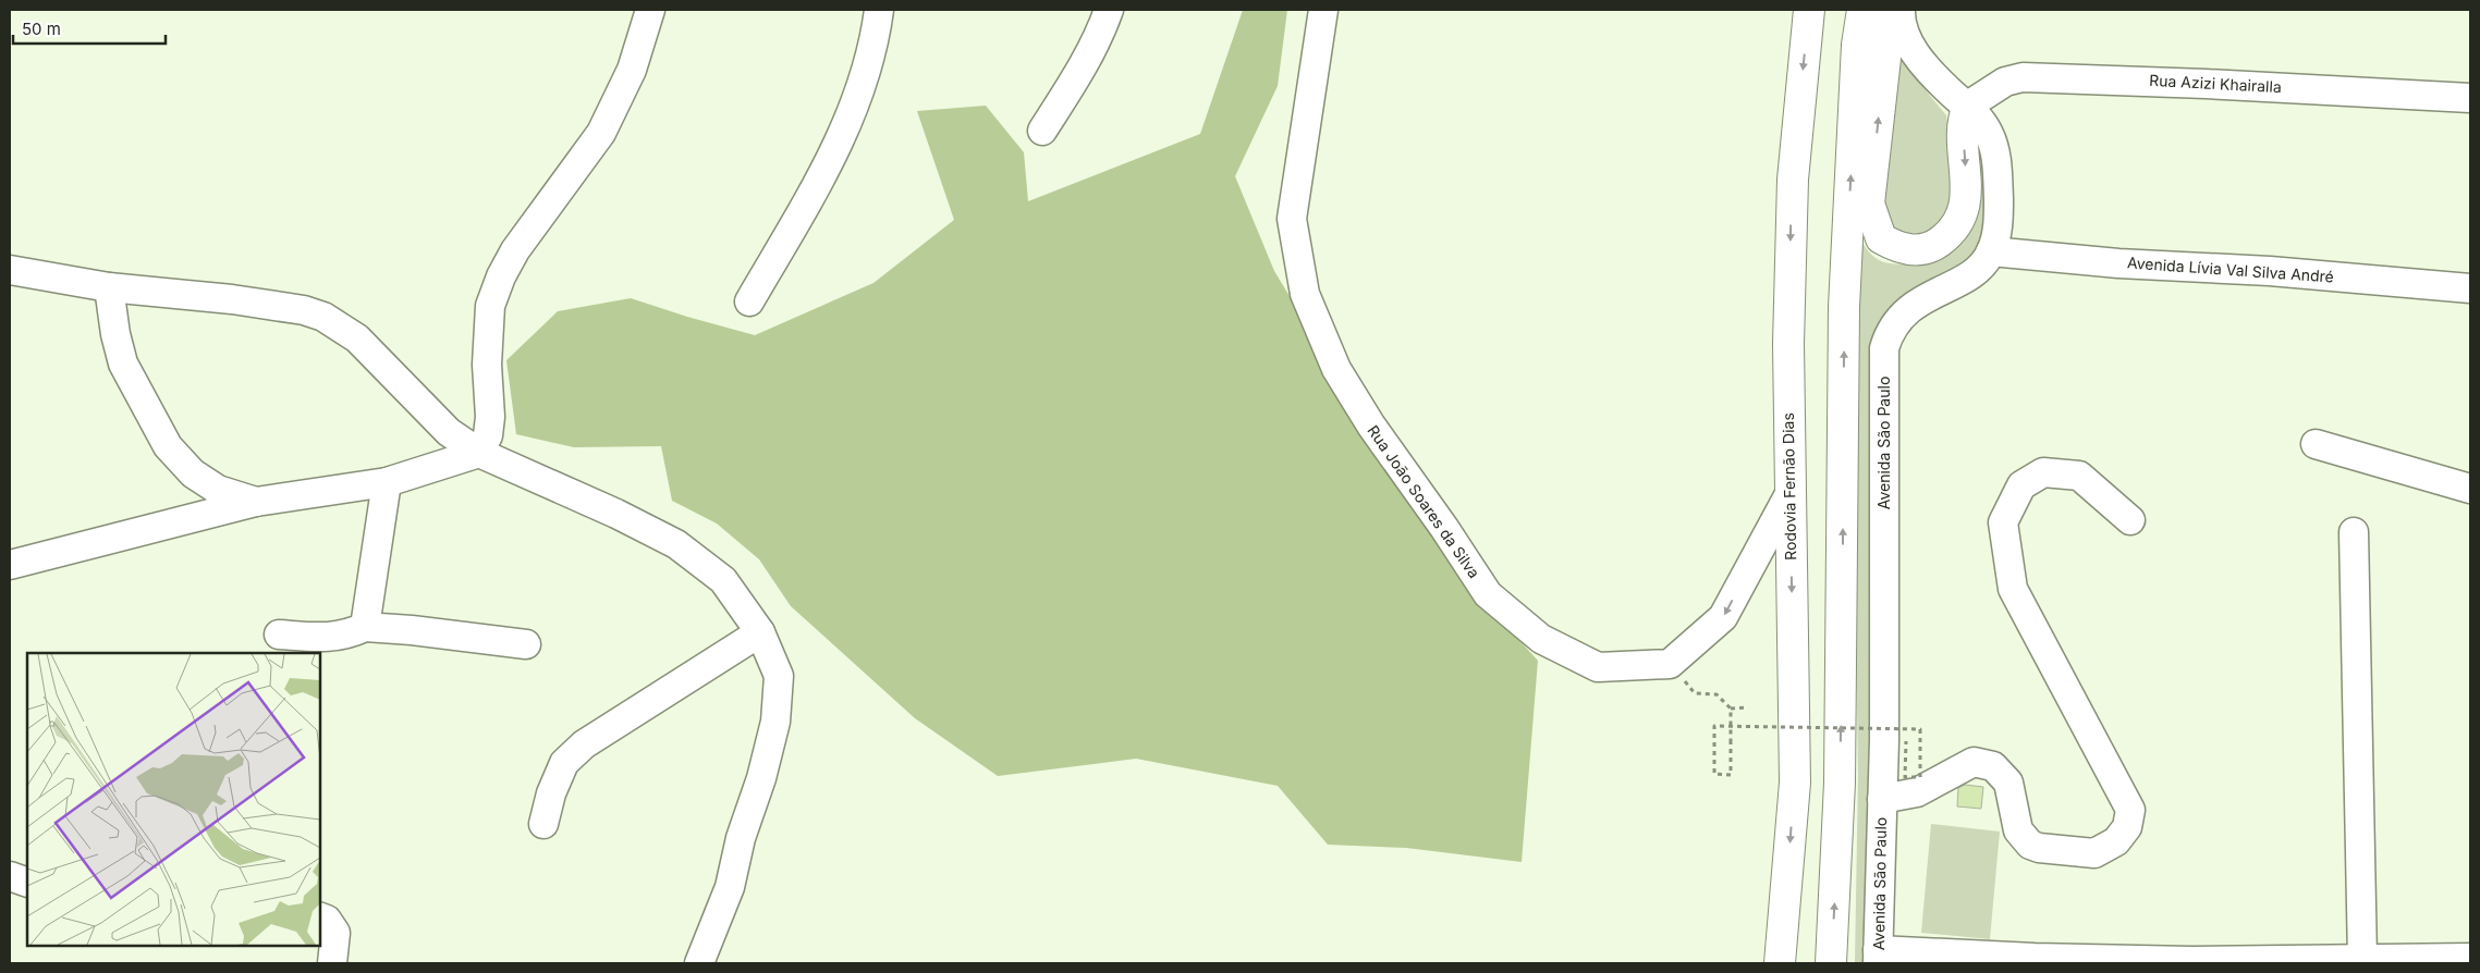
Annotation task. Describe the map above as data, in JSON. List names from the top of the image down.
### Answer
{
  "streets": {
    "highway": ["Rodovia Fernão Dias"],
    "street": [
      "Rua Azizi Khairalla",
      "Avenida Lívia Val Silva André",
      "Avenida São Paulo",
      "Rua João Soares da Silva"
    ]
  },
  "crossings": [
    ["Rua Azizi Khairalla", "Avenida São Paulo"],
    ["Avenida Lívia Val Silva André", "Avenida São Paulo"]
  ],
  "scale_bar": "50 m"
}
